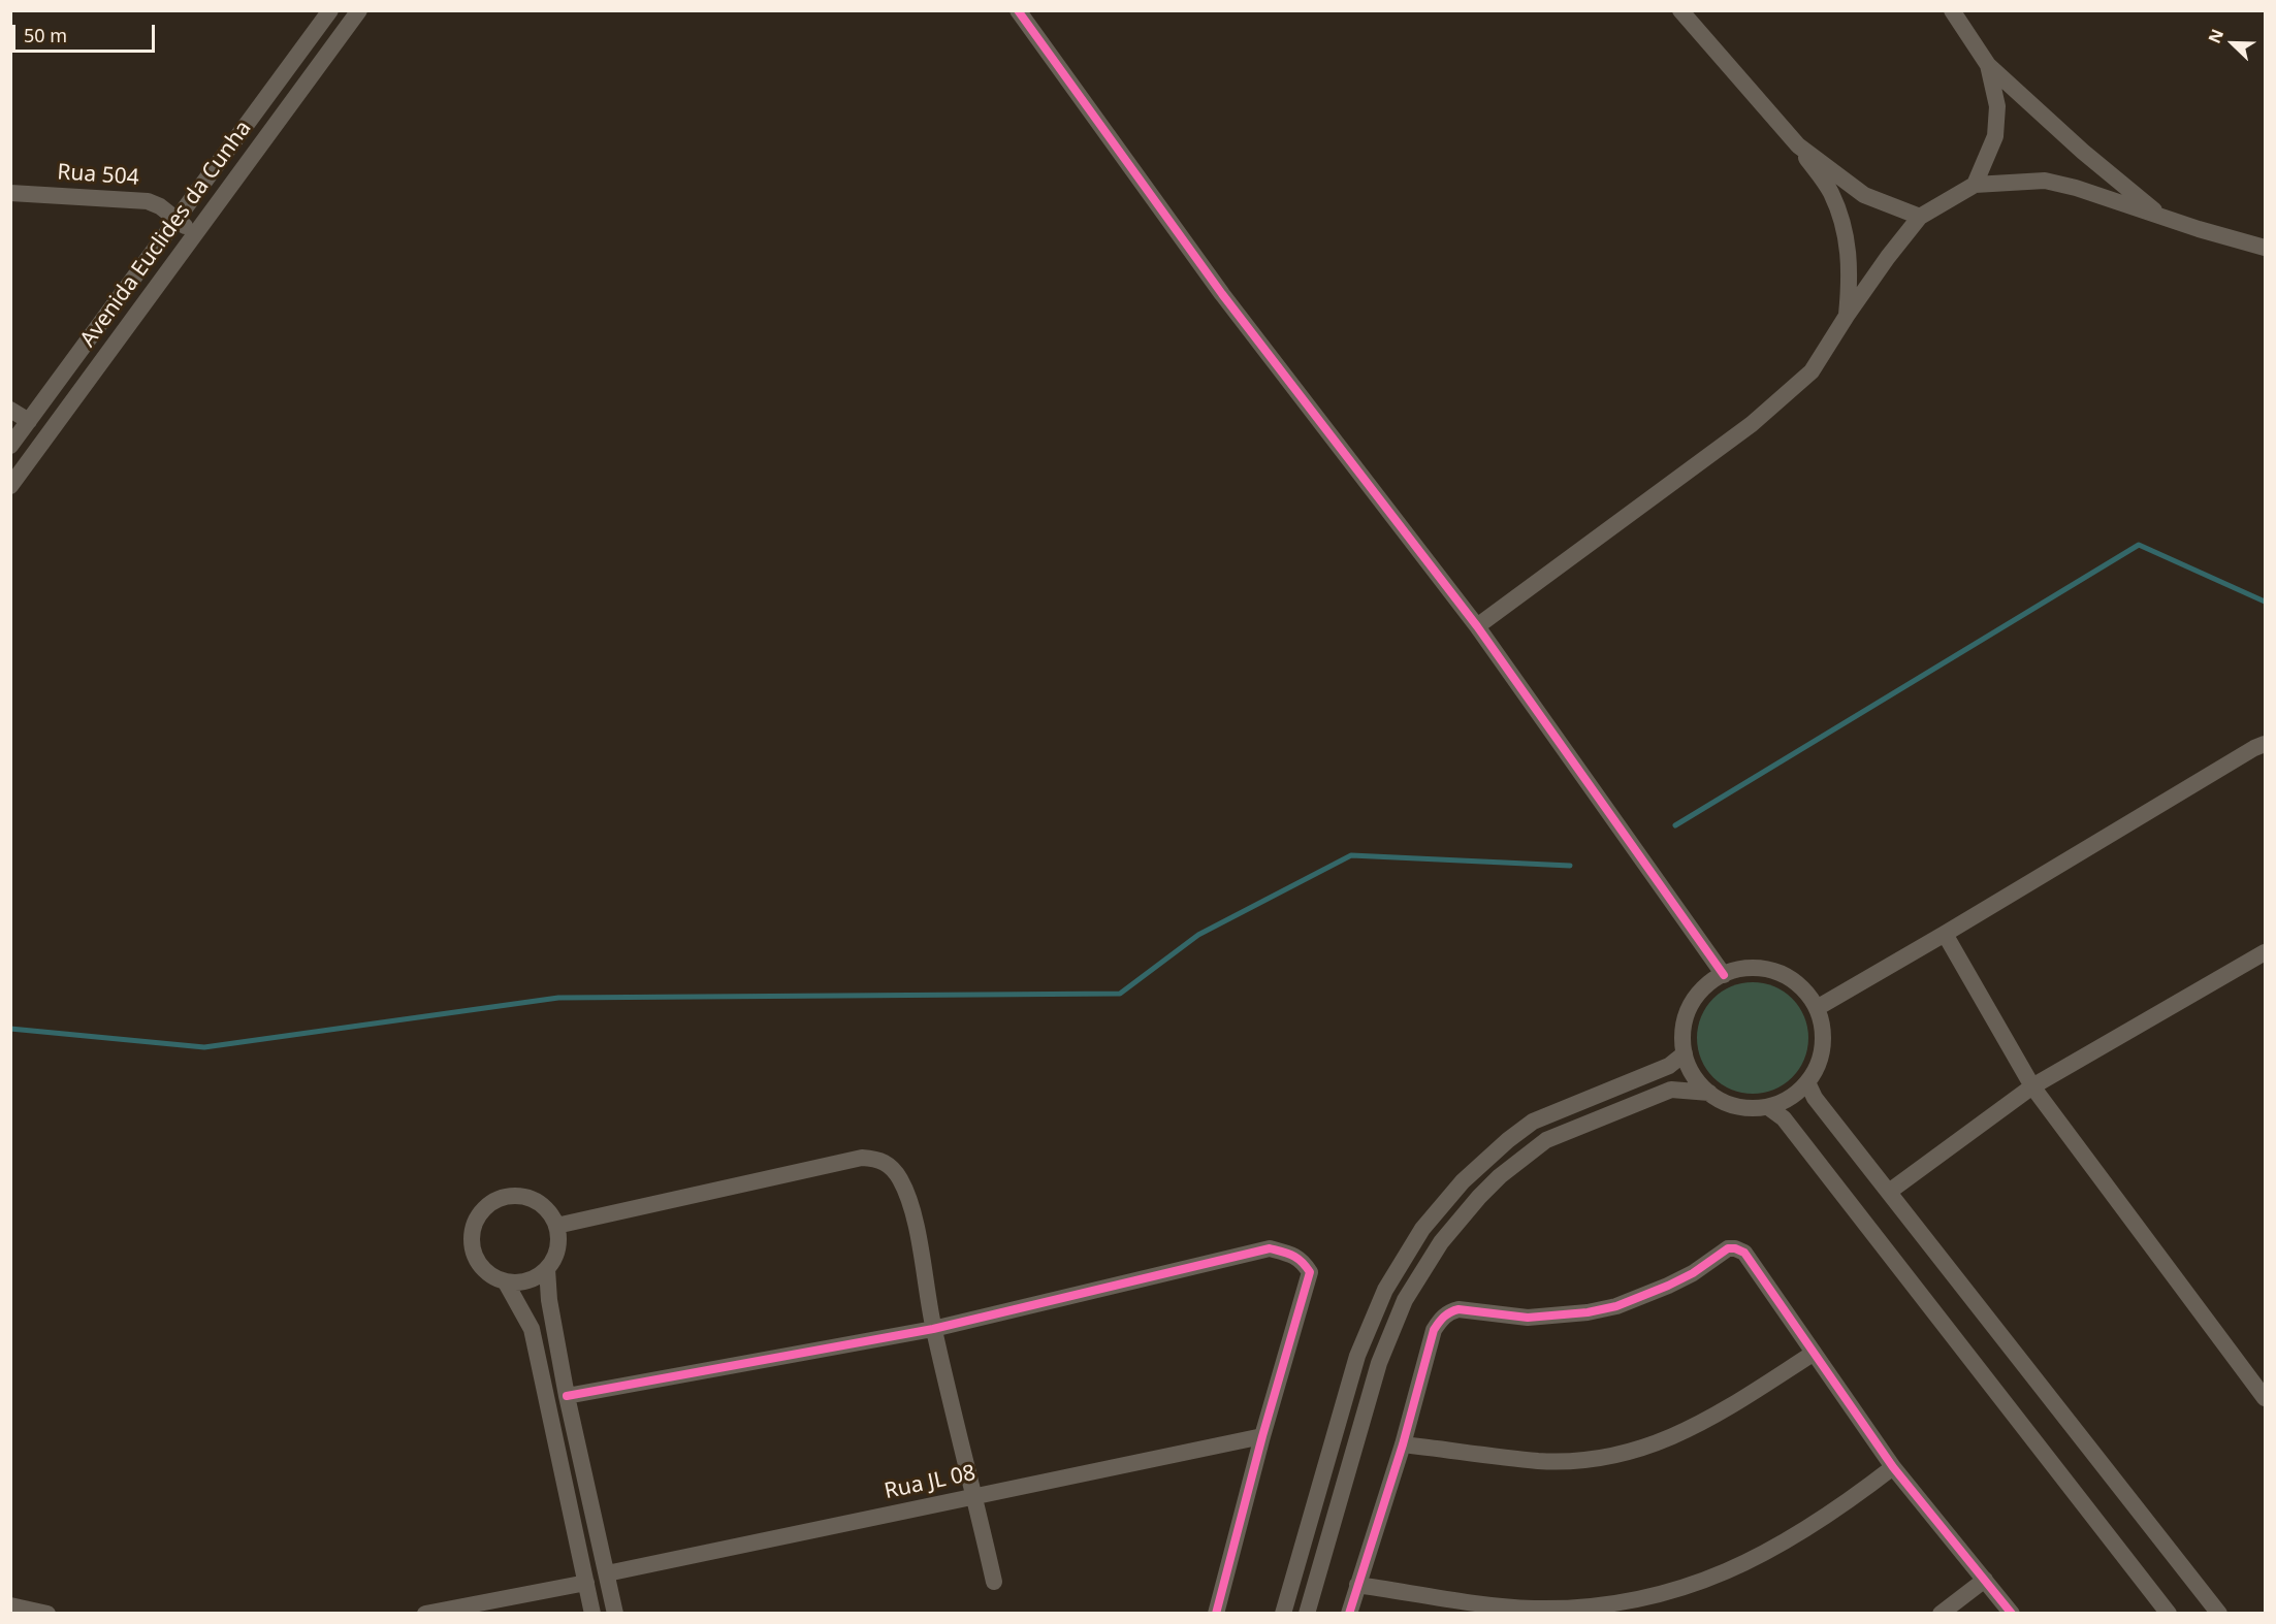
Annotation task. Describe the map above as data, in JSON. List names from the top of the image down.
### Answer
{
  "streets": {
    "street": ["Rua 504", "Avenida Euclides da Cunha", "Rua JL 08"]
  },
  "crossings": [
    ["Rua 504", "Avenida Euclides da Cunha"]
  ],
  "scale_bar": "50 m",
  "north": "top left"
}
